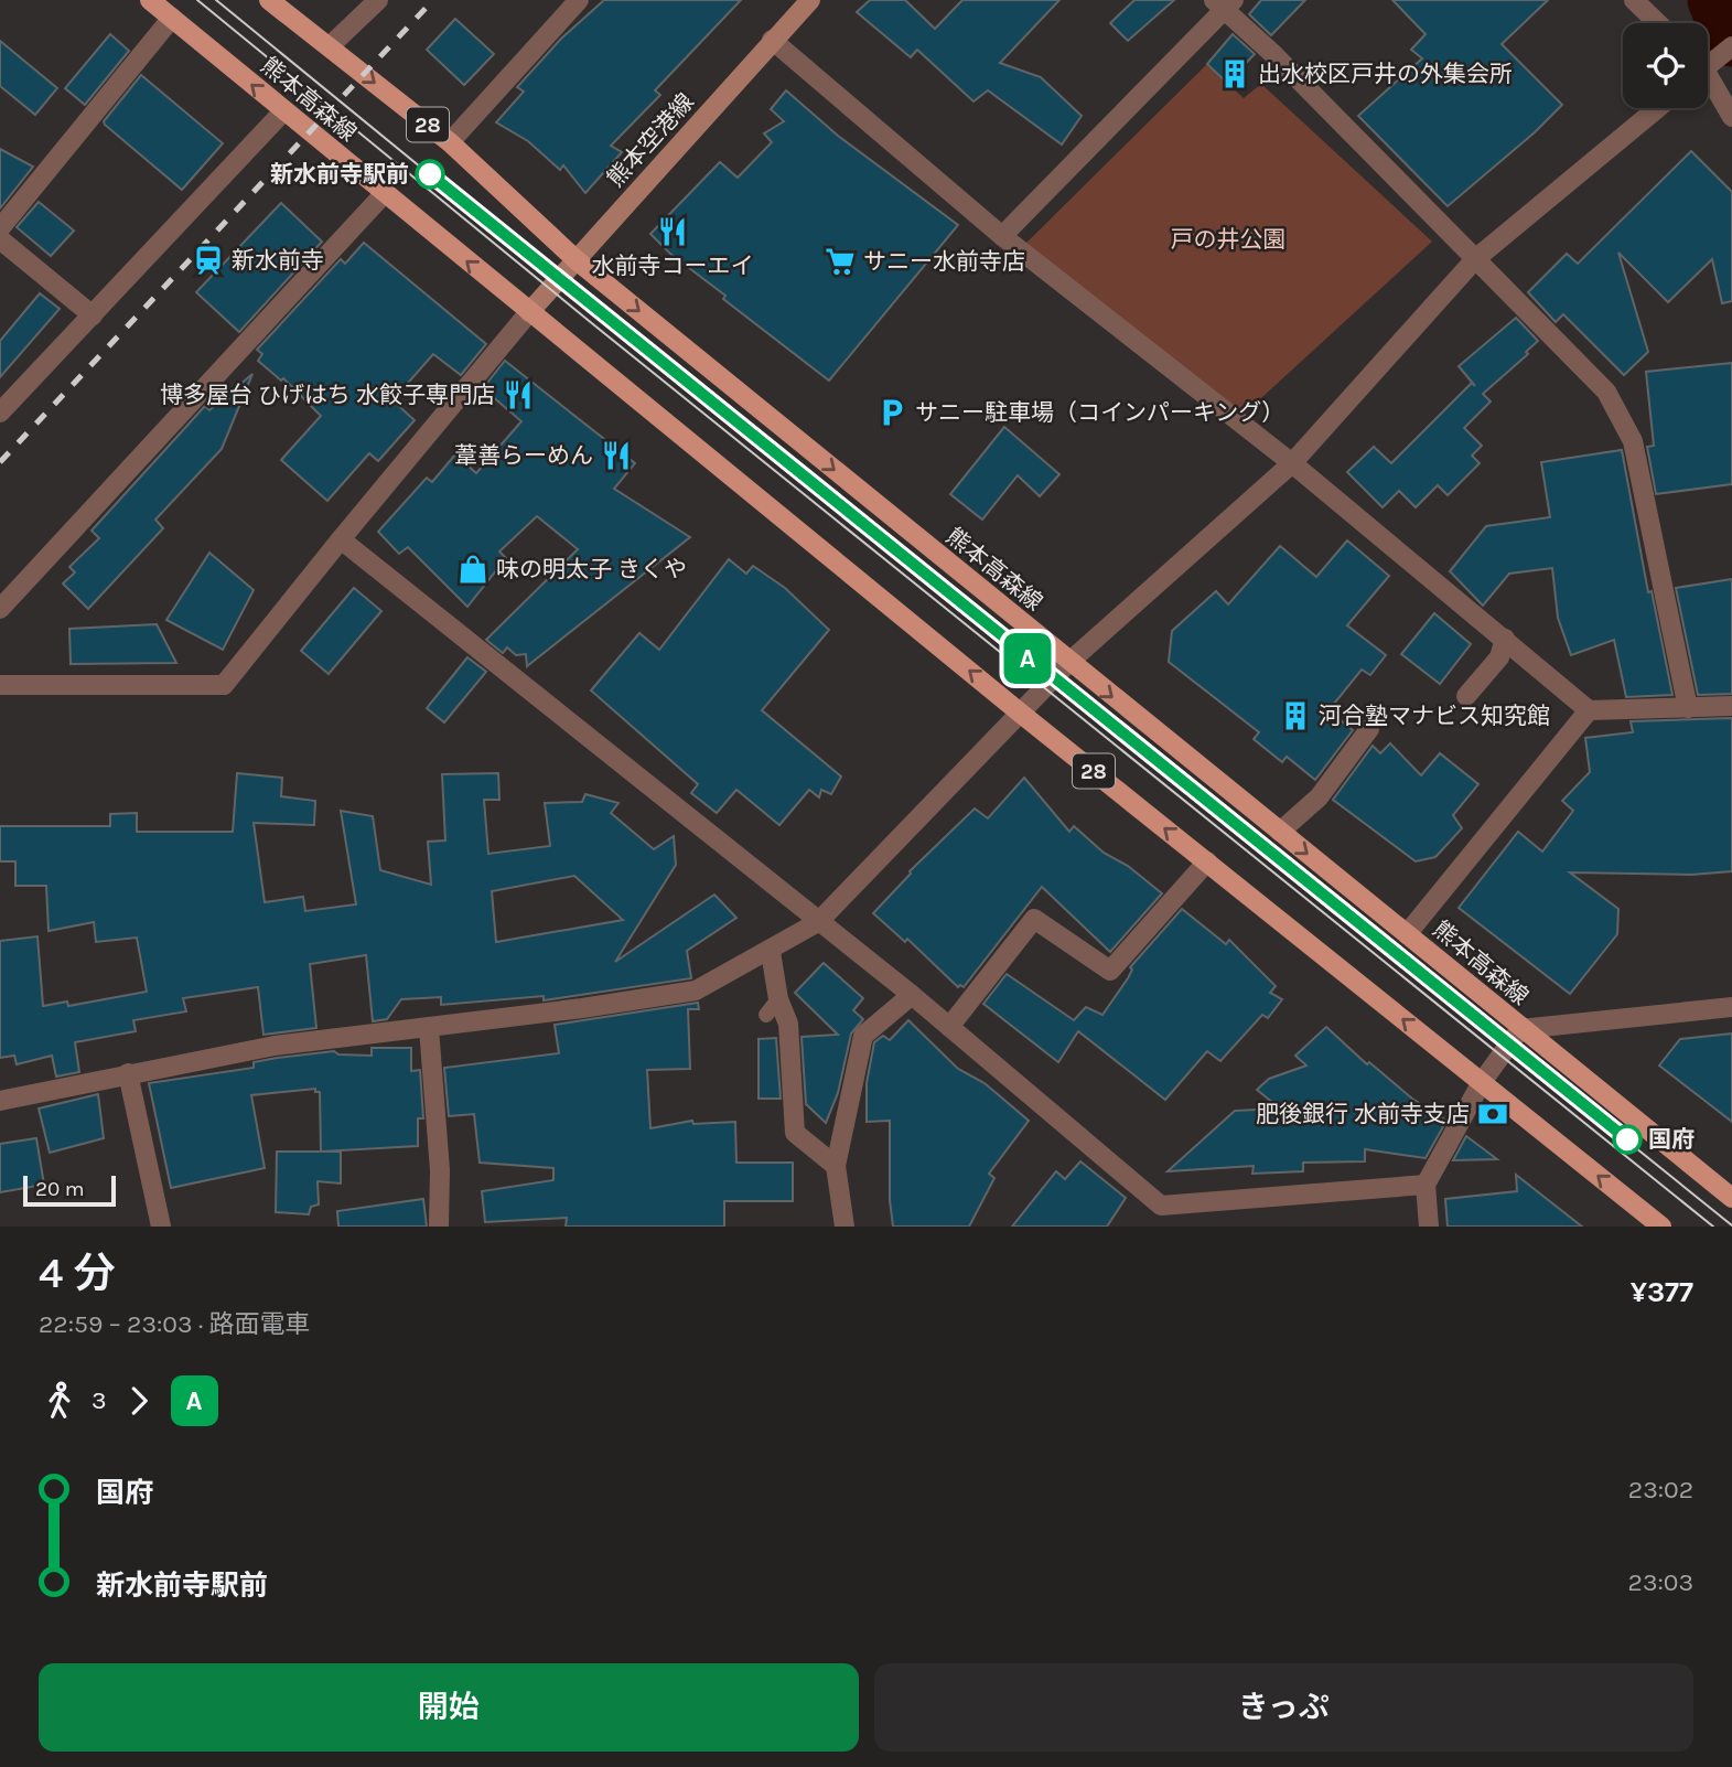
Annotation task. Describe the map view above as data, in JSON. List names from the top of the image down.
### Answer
{
  "streets": {
    "main road": ["熊本高森線", "28", "熊本空港線"]
  },
  "crossings": [
    ["熊本高森線", "熊本空港線"]
  ],
  "parks": ["戸の井公園"],
  "places": {
    "building": ["出水校区戸井の外集会所", "河合塾マナビス知究館"],
    "other": ["新水前寺駅前", "国府"],
    "restaurant": ["水前寺コーエイ", "博多屋台 ひげはち 水餃子専門店", "葦善らーめん"],
    "station": ["新水前寺"],
    "supermarket": ["サニー水前寺店"],
    "parking": ["サニー駐車場（コインパーキング）"],
    "shop": ["味の明太子 きくや"],
    "bank": ["肥後銀行 水前寺支店"]
  },
  "lines": ["tram line A"],
  "scale_bar": "20 m",
  "page": {
    "on_map": "A",
    "scale": "20 m",
    "heading": ["4 分", "22:59 – 23:03 · 路面電車", "¥377"],
    "legs": ["3", "A"],
    "list": [
      {
        "name": "国府",
        "value": "23:02"
      },
      {
        "name": "新水前寺駅前",
        "value": "23:03"
      }
    ],
    "buttons": ["開始", "きっぷ"]
  }
}
